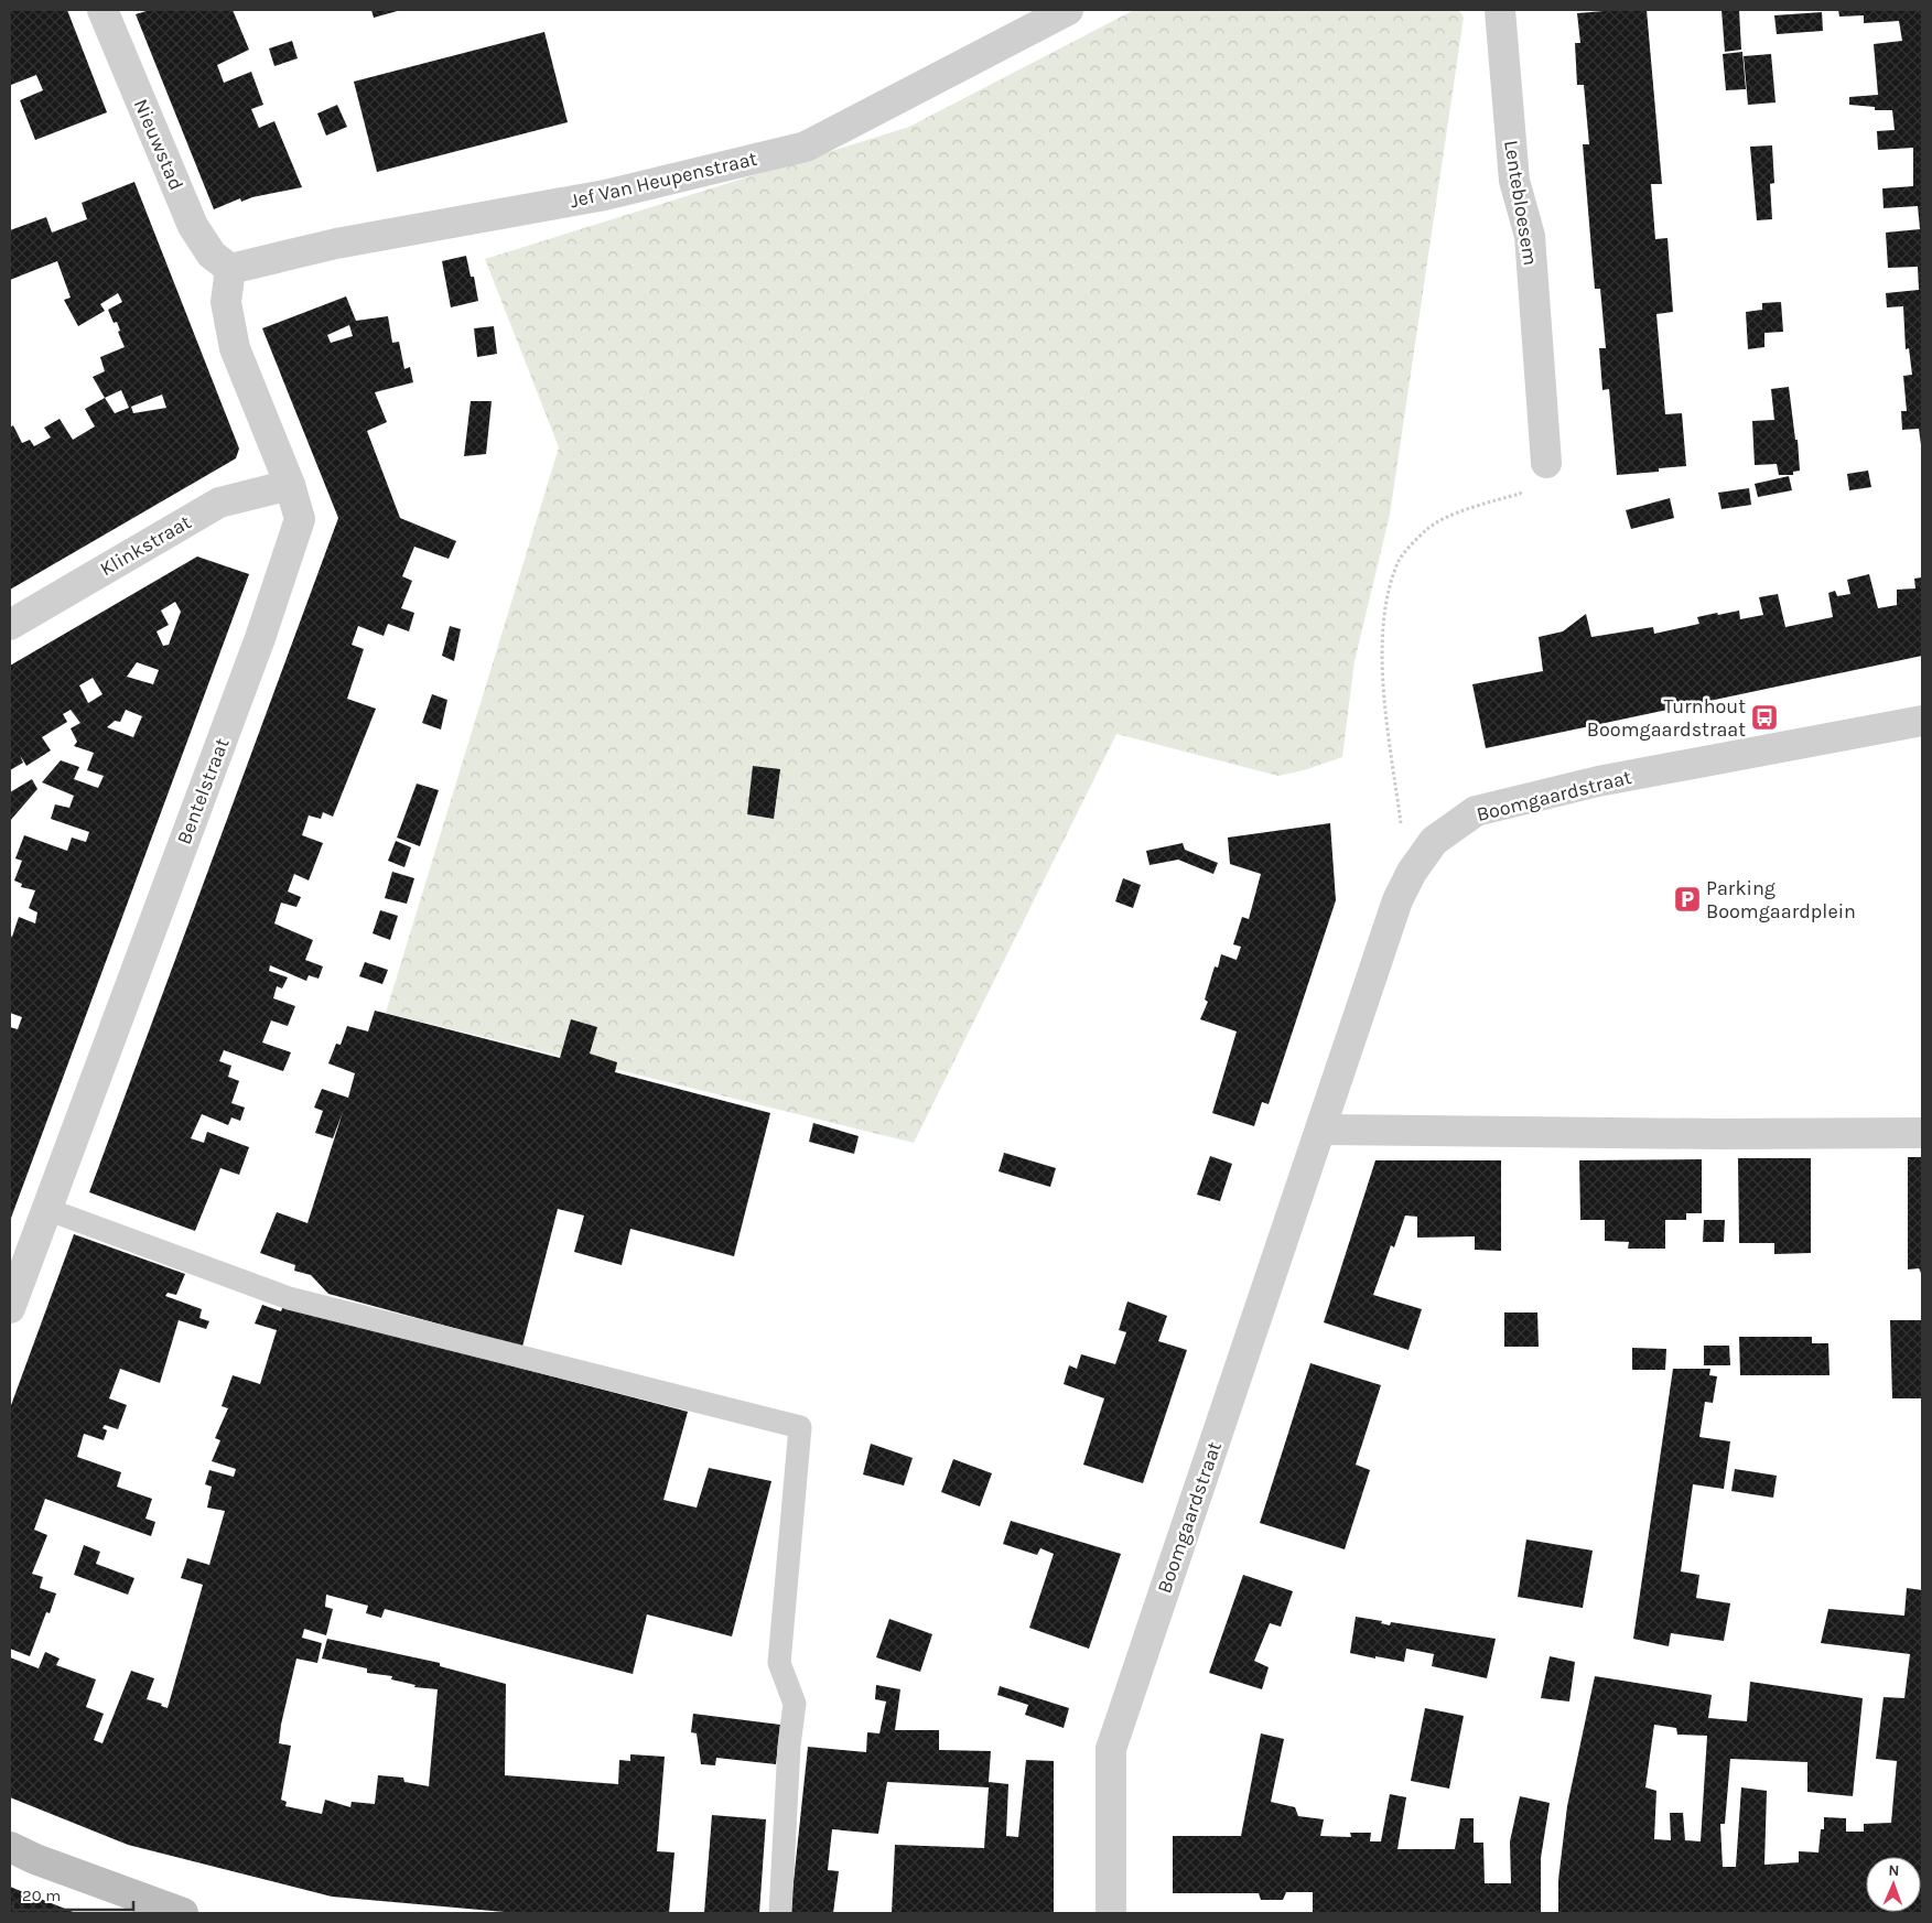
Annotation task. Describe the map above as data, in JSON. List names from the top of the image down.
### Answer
{
  "streets": {
    "street": [
      "Nieuwstad",
      "Jef Van Heupenstraat",
      "Lentebloesem",
      "Klinkstraat",
      "Bentelstraat",
      "Boomgaardstraat"
    ]
  },
  "crossings": [
    ["Nieuwstad", "Jef Van Heupenstraat"],
    ["Nieuwstad", "Bentelstraat"],
    ["Jef Van Heupenstraat", "Bentelstraat"],
    ["Klinkstraat", "Bentelstraat"]
  ],
  "places": {
    "bus stop": ["Turnhout Boomgaardstraat"],
    "parking": ["Parking Boomgaardplein"]
  },
  "scale_bar": "20 m",
  "north": "top"
}
